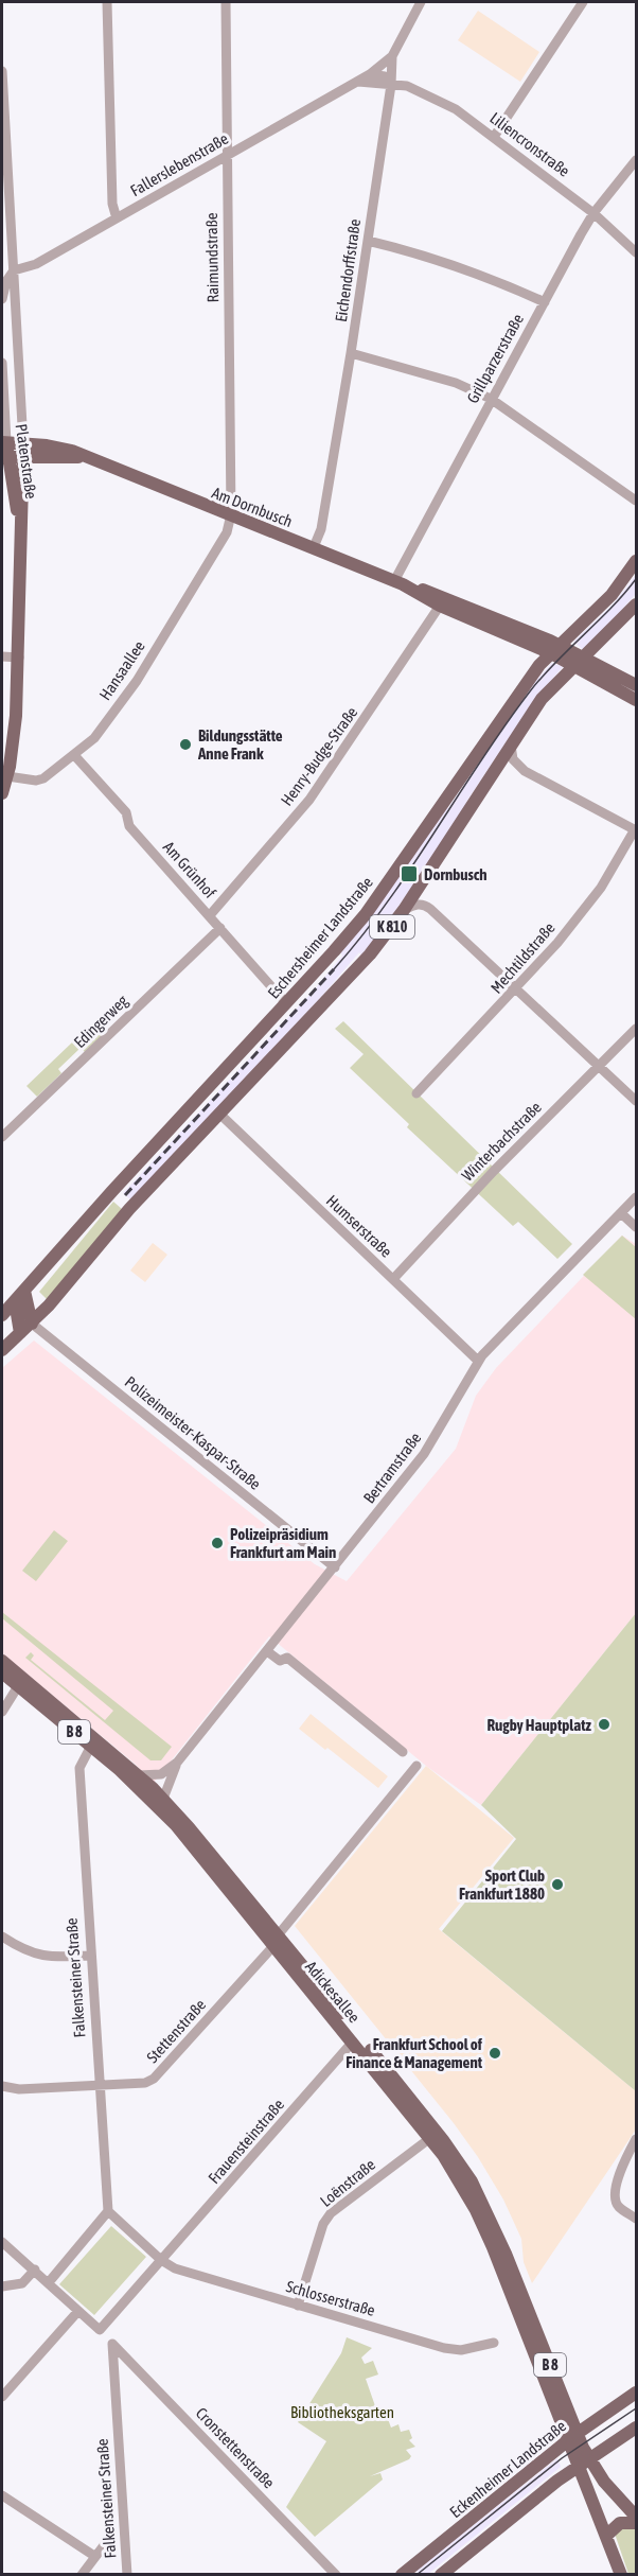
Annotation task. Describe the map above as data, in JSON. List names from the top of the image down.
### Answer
{
  "streets": {
    "main road": [
      "Platenstraße",
      "Am Dornbusch",
      "K 810",
      "Eschersheimer Landstraße",
      "B 8",
      "Adickesallee",
      "Eckenheimer Landstraße"
    ],
    "street": [
      "Liliencronstraße",
      "Fallerslebenstraße",
      "Raimundstraße",
      "Eichendorffstraße",
      "Grillparzerstraße",
      "Hansaallee",
      "Henry-Budge-Straße",
      "Am Grünhof",
      "Mechtildstraße",
      "Edingerweg",
      "Winterbachstraße",
      "Humserstraße",
      "Polizeimeister-Kaspar-Straße",
      "Bertramstraße",
      "Falkensteiner Straße",
      "Stettenstraße",
      "Frauensteinstraße",
      "Loënstraße",
      "Schlosserstraße",
      "Cronstettenstraße"
    ]
  },
  "crossings": [
    ["Liliencronstraße", "Eichendorffstraße"],
    ["Liliencronstraße", "Grillparzerstraße"],
    ["Fallerslebenstraße", "Raimundstraße"],
    ["Fallerslebenstraße", "Eichendorffstraße"],
    ["Fallerslebenstraße", "Platenstraße"],
    ["Raimundstraße", "Am Dornbusch"],
    ["Raimundstraße", "Hansaallee"],
    ["Eichendorffstraße", "Am Dornbusch"],
    ["Grillparzerstraße", "Am Dornbusch"],
    ["Platenstraße", "Am Dornbusch"],
    ["Platenstraße", "Hansaallee"],
    ["Am Dornbusch", "Hansaallee"],
    ["Am Dornbusch", "Henry-Budge-Straße"],
    ["Am Dornbusch", "Eschersheimer Landstraße"],
    ["Hansaallee", "Am Grünhof"],
    ["Henry-Budge-Straße", "Am Grünhof"],
    ["Am Grünhof", "Eschersheimer Landstraße"],
    ["Am Grünhof", "Edingerweg"],
    ["K 810", "Humserstraße"],
    ["K 810", "Polizeimeister-Kaspar-Straße"],
    ["Winterbachstraße", "Humserstraße"],
    ["Humserstraße", "Bertramstraße"],
    ["Polizeimeister-Kaspar-Straße", "Bertramstraße"],
    ["Bertramstraße", "Adickesallee"],
    ["B 8", "Adickesallee"],
    ["Falkensteiner Straße", "Adickesallee"],
    ["Falkensteiner Straße", "Stettenstraße"],
    ["Falkensteiner Straße", "Schlosserstraße"],
    ["Falkensteiner Straße", "Cronstettenstraße"],
    ["Adickesallee", "Stettenstraße"],
    ["Adickesallee", "Frauensteinstraße"],
    ["Adickesallee", "Loënstraße"],
    ["Adickesallee", "Eckenheimer Landstraße"],
    ["Frauensteinstraße", "Schlosserstraße"],
    ["Loënstraße", "Schlosserstraße"]
  ],
  "parks": ["Bibliotheksgarten"],
  "places": {
    "other": [
      "Bildungsstätte Anne Frank",
      "Polizeipräsidium Frankfurt am Main",
      "Rugby Hauptplatz",
      "Sport Club Frankfurt 1880",
      "Frankfurt School of Finance & Management"
    ],
    "transit": ["Dornbusch"]
  }
}
